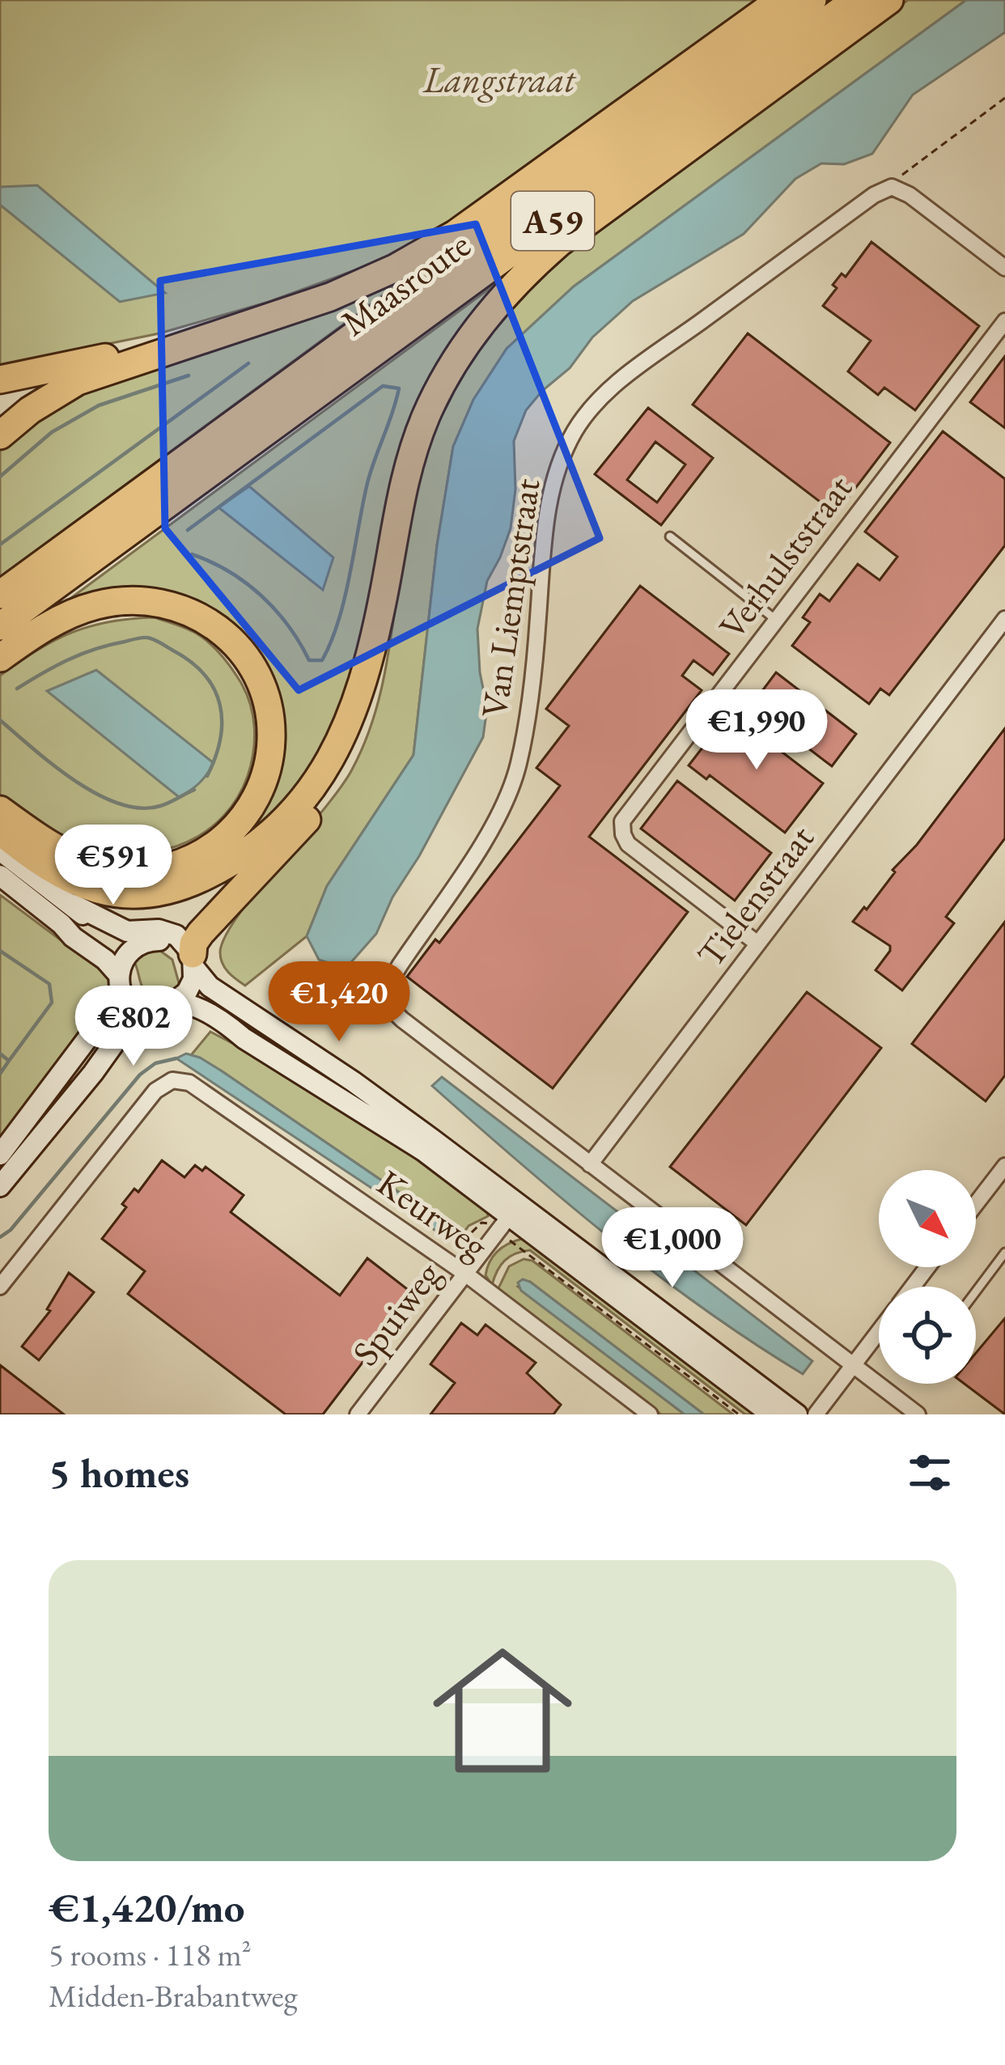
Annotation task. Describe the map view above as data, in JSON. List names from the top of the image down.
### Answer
{
  "streets": {
    "highway": ["A59", "Maasroute"],
    "street": [
      "Verhulststraat",
      "Van Liemptstraat",
      "Tielenstraat",
      "Keurweg",
      "Spuiweg"
    ]
  },
  "crossings": [
    ["Verhulststraat", "Tielenstraat"],
    ["Van Liemptstraat", "Tielenstraat"],
    ["Keurweg", "Spuiweg"]
  ],
  "parks": ["Langstraat"],
  "north": "bottom right",
  "page": {
    "price": [
      "€1,990",
      "€591",
      "€1,420",
      "€802",
      "€1,000"
    ],
    "heading": "5 homes",
    "list": [
      {
        "name": "€1,420/mo",
        "note": "5 rooms · 118 m² · Midden-Brabantweg"
      }
    ]
  }
}
